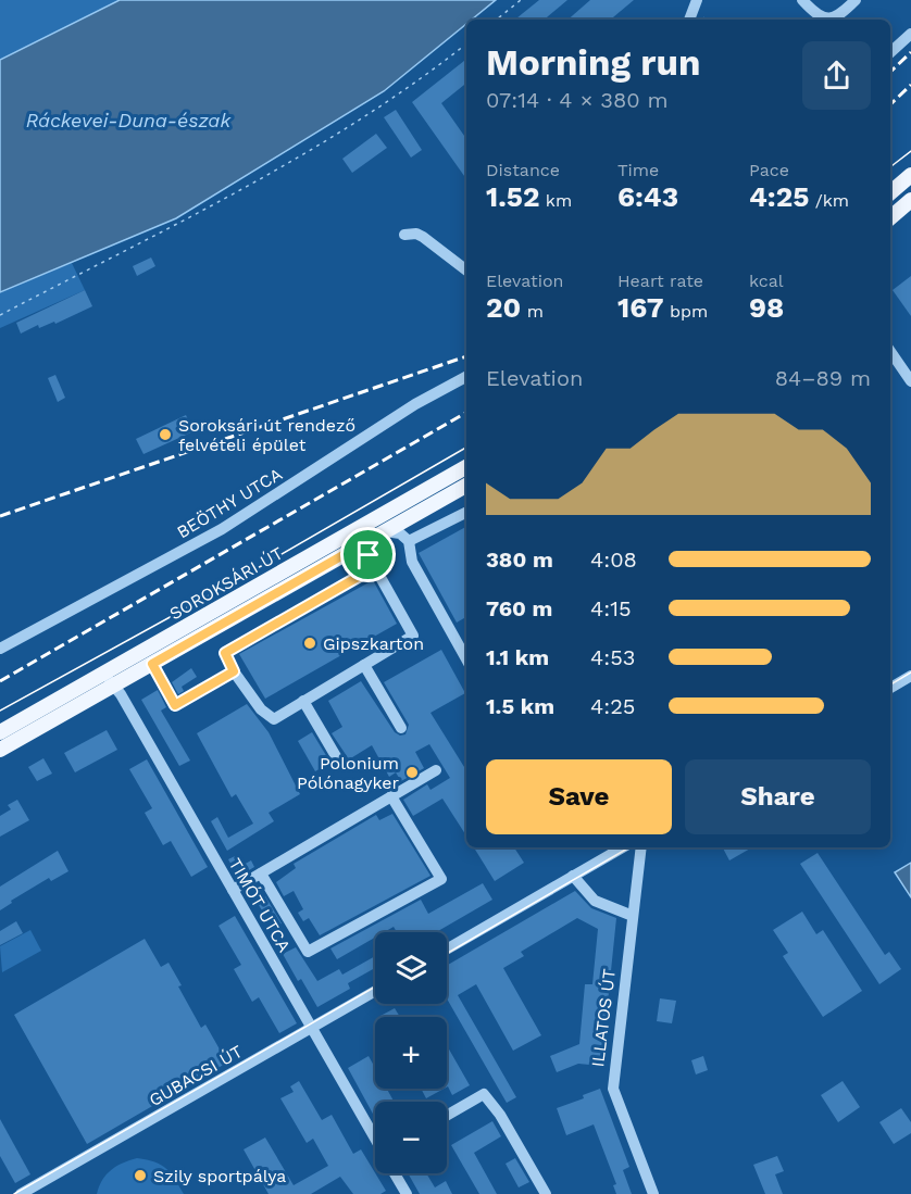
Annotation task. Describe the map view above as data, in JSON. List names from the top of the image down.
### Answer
{
  "streets": {
    "main road": ["SOROKSÁRI ÚT"],
    "street": [
      "BEÖTHY UTCA",
      "TIMÓT UTCA",
      "ILLATOS ÚT",
      "GUBACSI ÚT"
    ]
  },
  "crossings": [
    ["SOROKSÁRI ÚT", "TIMÓT UTCA"],
    ["TIMÓT UTCA", "GUBACSI ÚT"]
  ],
  "water": ["Ráckevei-Duna-észak"],
  "places": [
    "Soroksári út rendező felvételi épület",
    "Gipszkarton",
    "Polonium Pólónagyker",
    "Szily sportpálya"
  ],
  "page": {
    "heading": ["Morning run", "07:14 · 4 × 380 m"],
    "stats": [
      ["Distance", "1.52 km"],
      ["Time", "6:43"],
      ["Pace", "4:25 /km"],
      ["Elevation", "20 m"],
      ["Heart rate", "167 bpm"],
      ["kcal", "98"]
    ],
    "chart": ["Elevation", "84–89 m"],
    "list": [
      {
        "name": "380 m",
        "note": "4:08"
      },
      {
        "name": "760 m",
        "note": "4:15"
      },
      {
        "name": "1.1 km",
        "note": "4:53"
      },
      {
        "name": "1.5 km",
        "note": "4:25"
      }
    ],
    "buttons": ["Save", "Share"],
    "map_buttons": ["+", "−"]
  }
}
